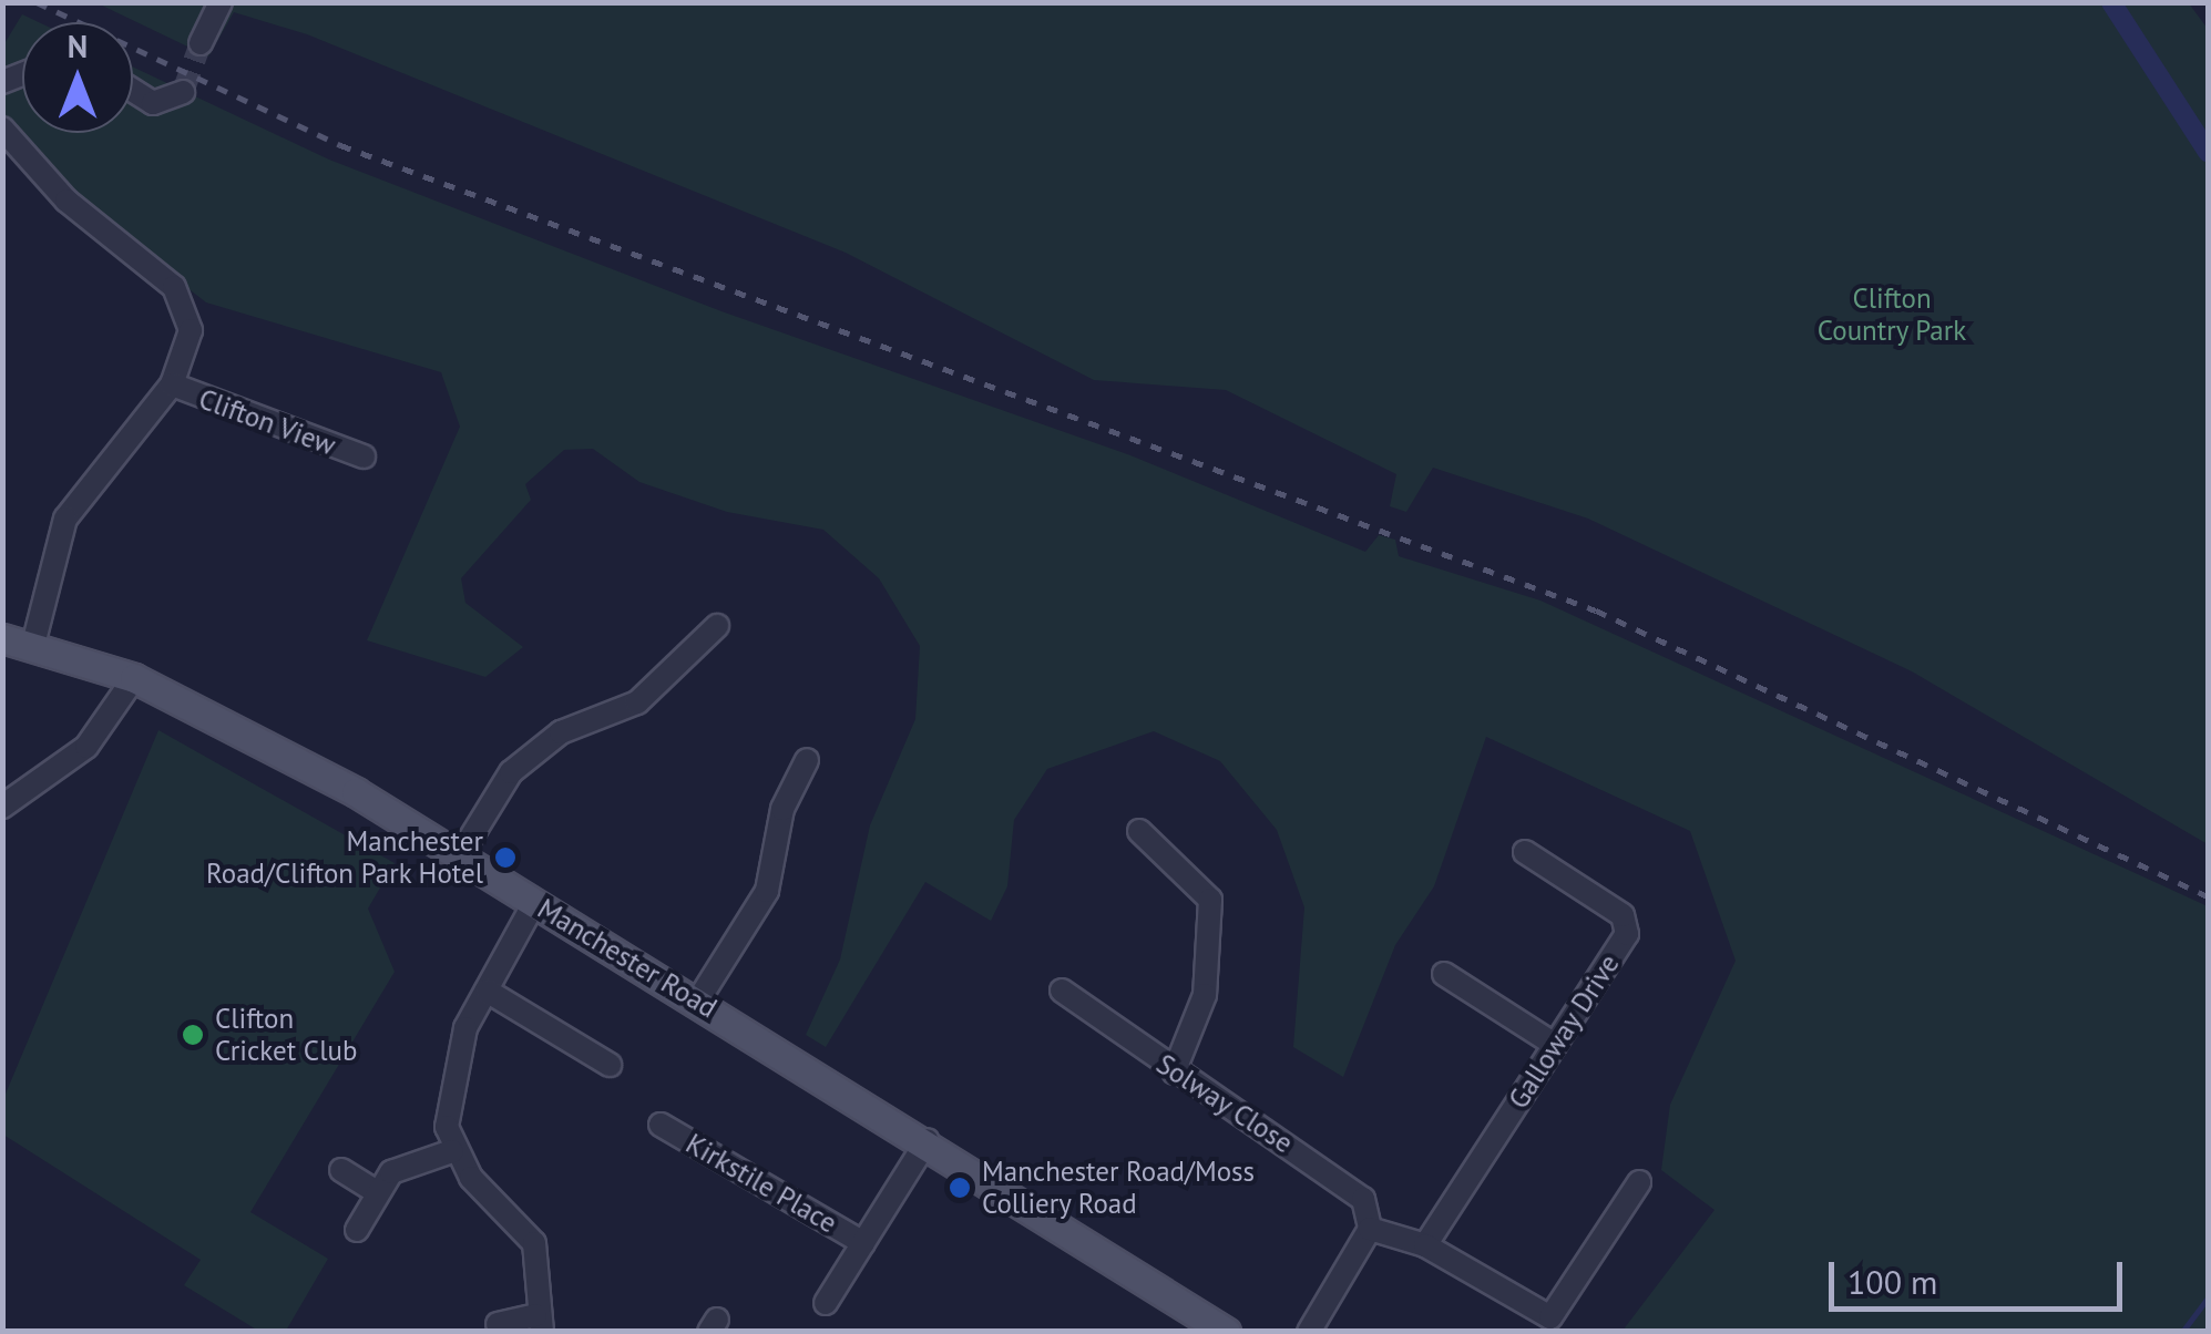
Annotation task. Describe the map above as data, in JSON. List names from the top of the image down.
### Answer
{
  "streets": {
    "main road": ["Manchester Road"],
    "street": [
      "Clifton View",
      "Galloway Drive",
      "Solway Close",
      "Kirkstile Place"
    ]
  },
  "parks": ["Clifton Country Park"],
  "places": ["Manchester Road/Clifton Park Hotel", "Clifton Cricket Club", "Manchester Road/Moss Colliery Road"],
  "scale_bar": "100 m",
  "north": "top"
}
